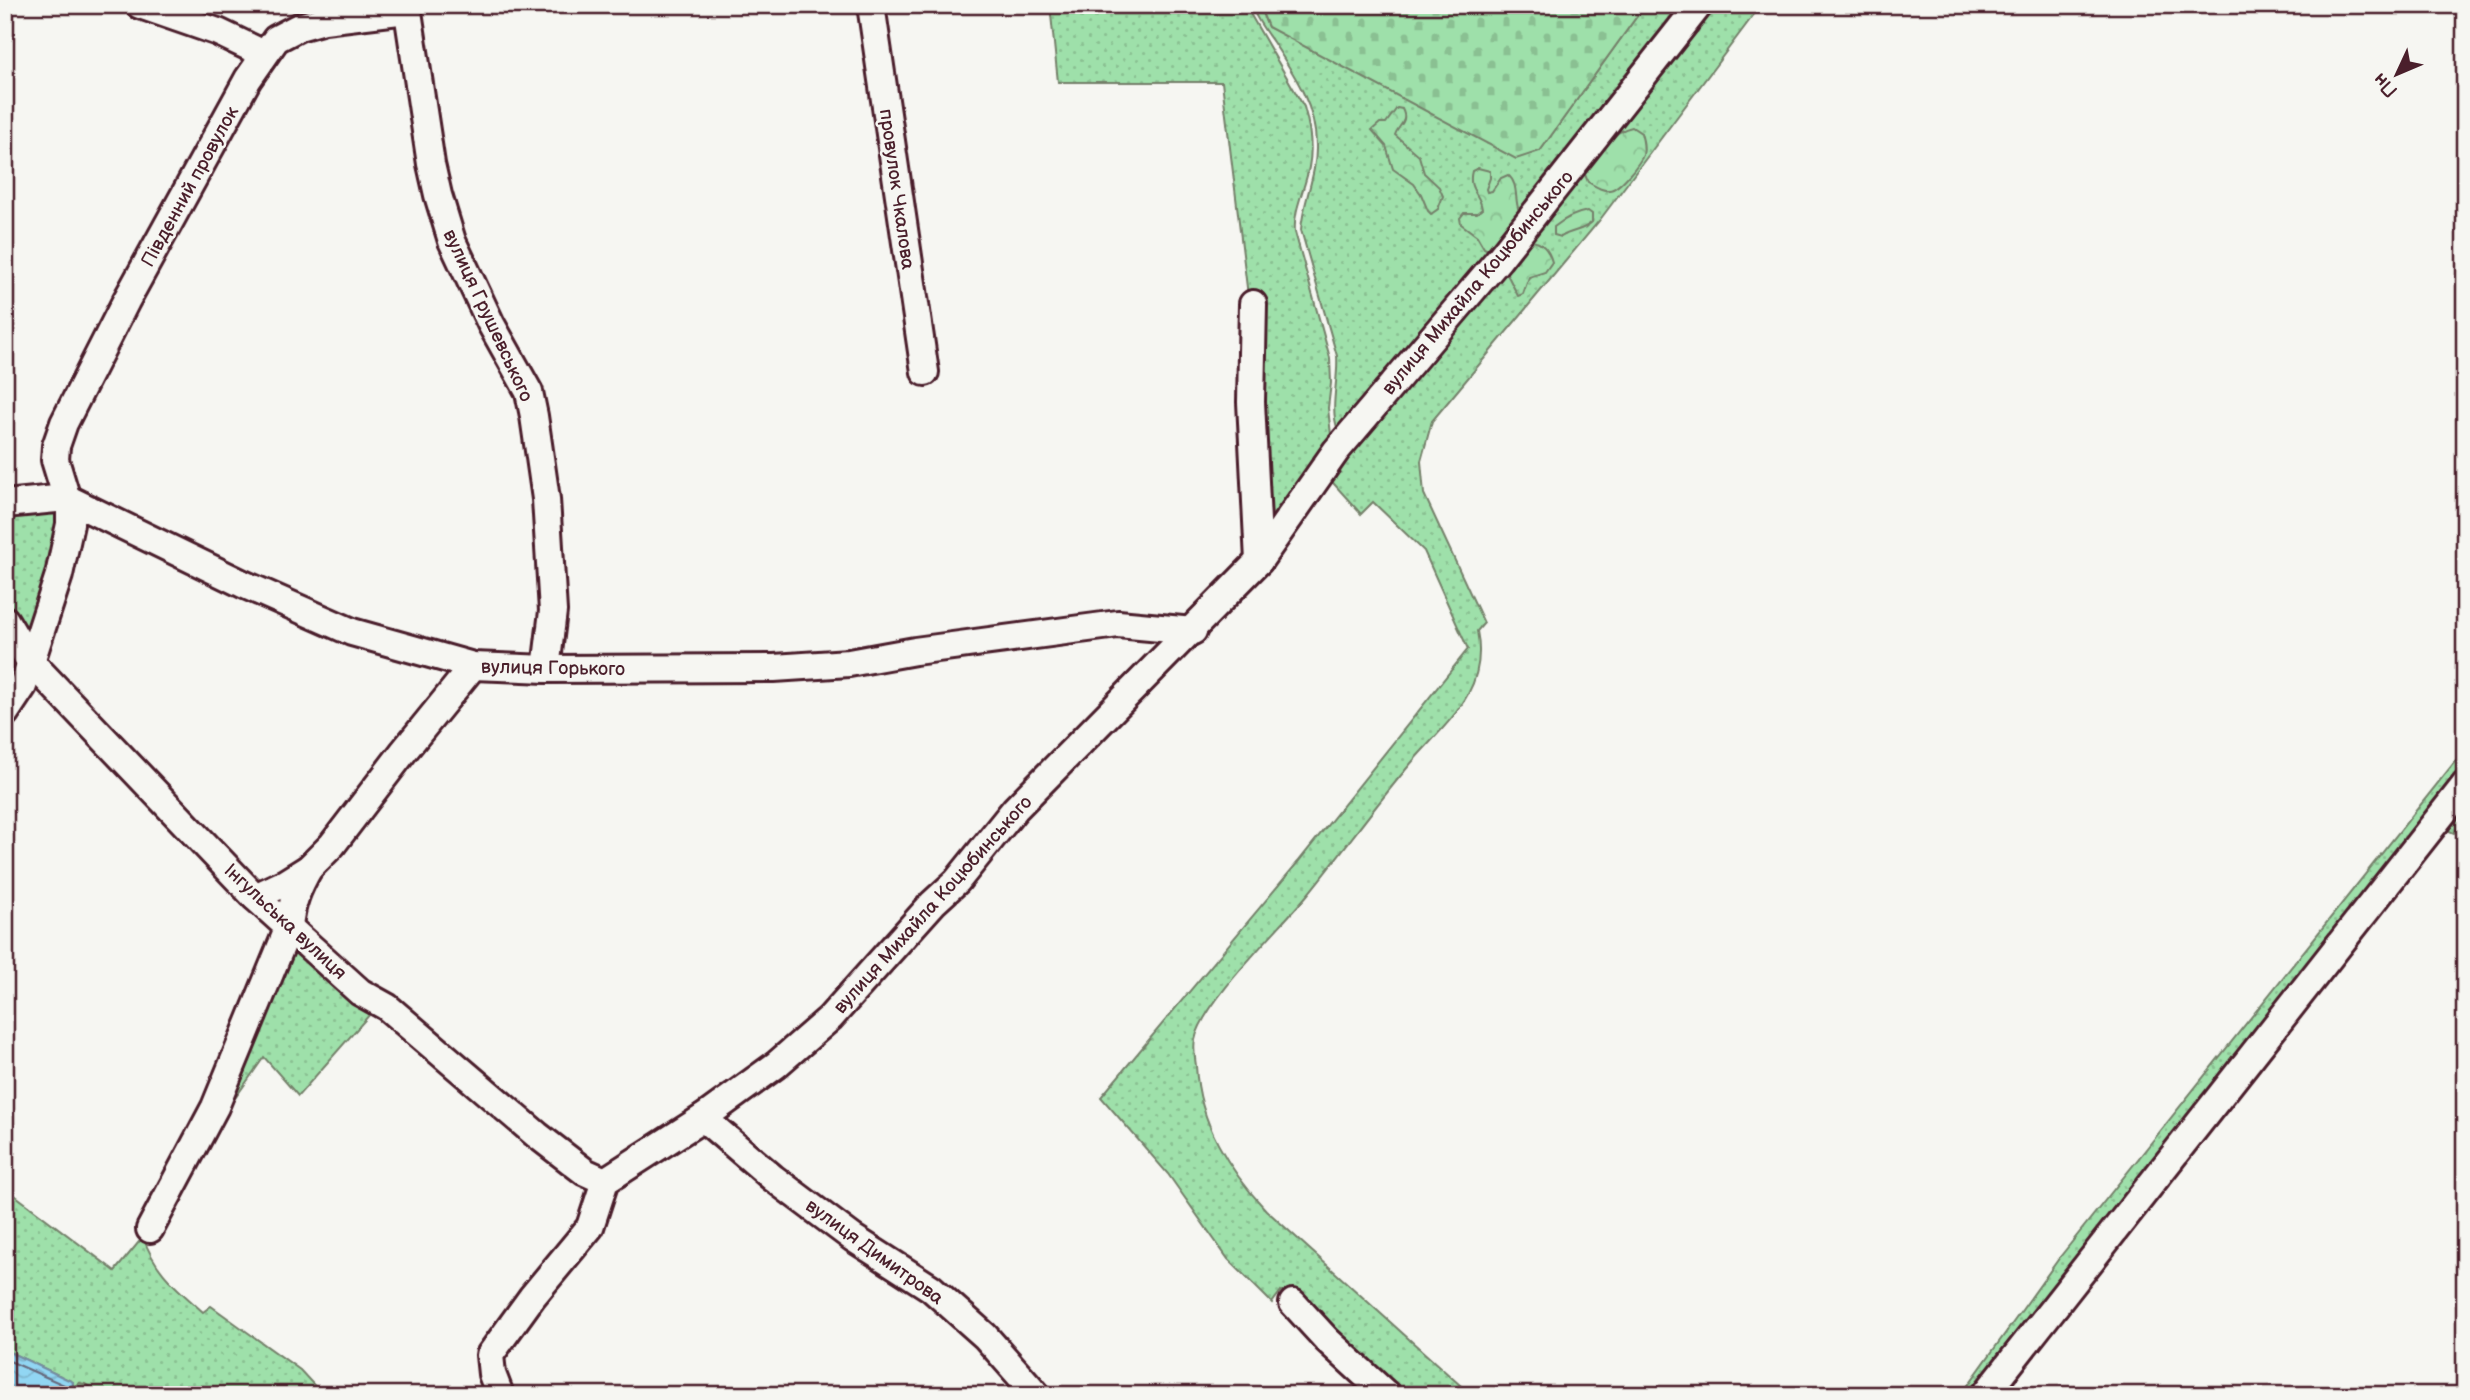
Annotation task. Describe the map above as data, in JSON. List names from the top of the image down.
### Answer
{
  "streets": {
    "street": [
      "Південний провулок",
      "провулок Чкалова",
      "вулиця Михайла Коцюбинського",
      "вулиця Грушевського",
      "вулиця Горького",
      "Інгульська вулиця",
      "вулиця Димитрова"
    ]
  },
  "crossings": [
    ["Південний провулок", "вулиця Грушевського"],
    ["Південний провулок", "вулиця Горького"],
    ["Південний провулок", "Інгульська вулиця"],
    ["вулиця Михайла Коцюбинського", "вулиця Горького"],
    ["вулиця Михайла Коцюбинського", "Інгульська вулиця"],
    ["вулиця Михайла Коцюбинського", "вулиця Димитрова"],
    ["вулиця Грушевського", "вулиця Горького"]
  ],
  "north": "bottom left"
}
